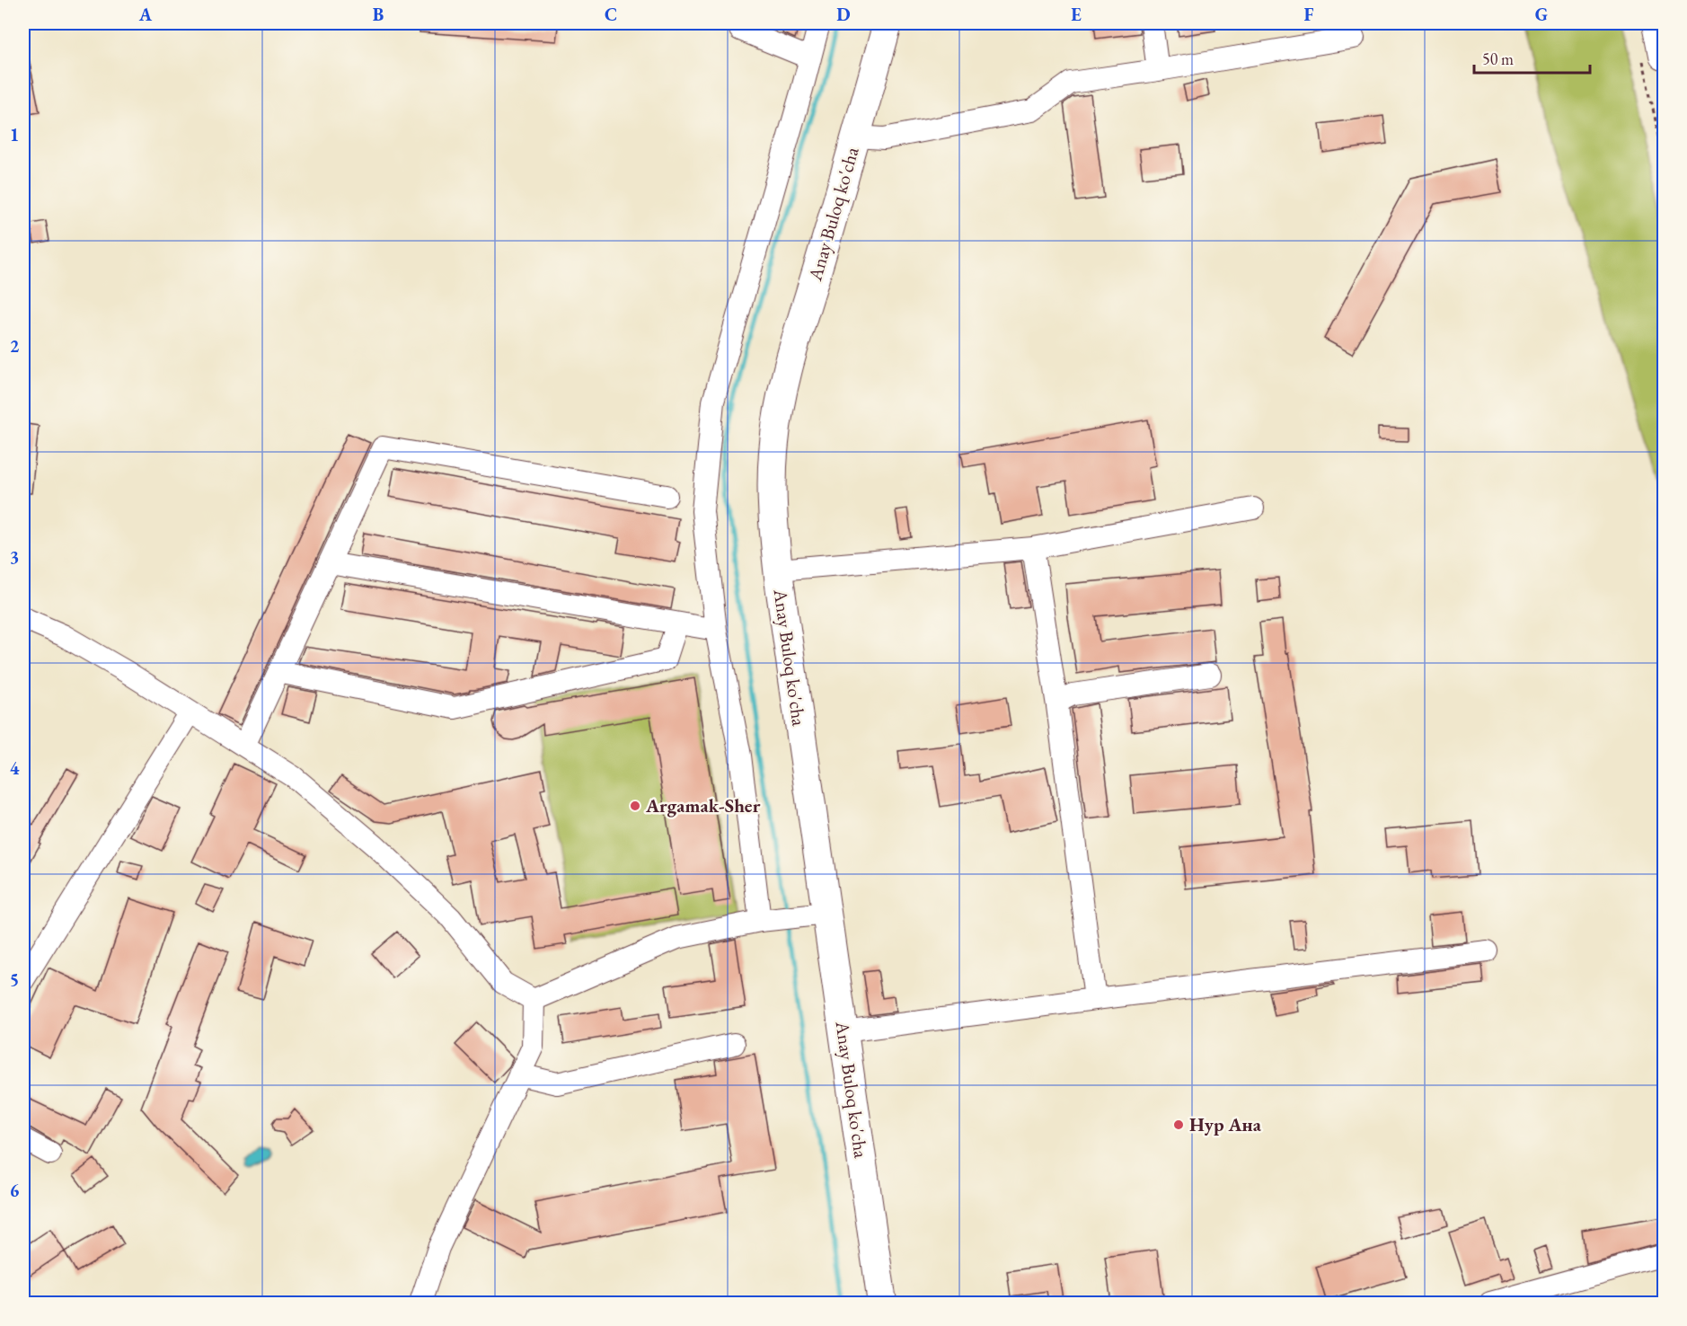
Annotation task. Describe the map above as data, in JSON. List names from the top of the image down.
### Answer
{
  "streets": {
    "main road": ["Anay Buloq ko'cha"]
  },
  "places": ["Argamak-Sher", "Нур Ана"],
  "scale_bar": "50 m",
  "grid": {
    "columns": [
      "A",
      "B",
      "C",
      "D",
      "E",
      "F",
      "G"
    ],
    "rows": [
      "1",
      "2",
      "3",
      "4",
      "5",
      "6"
    ]
  }
}
